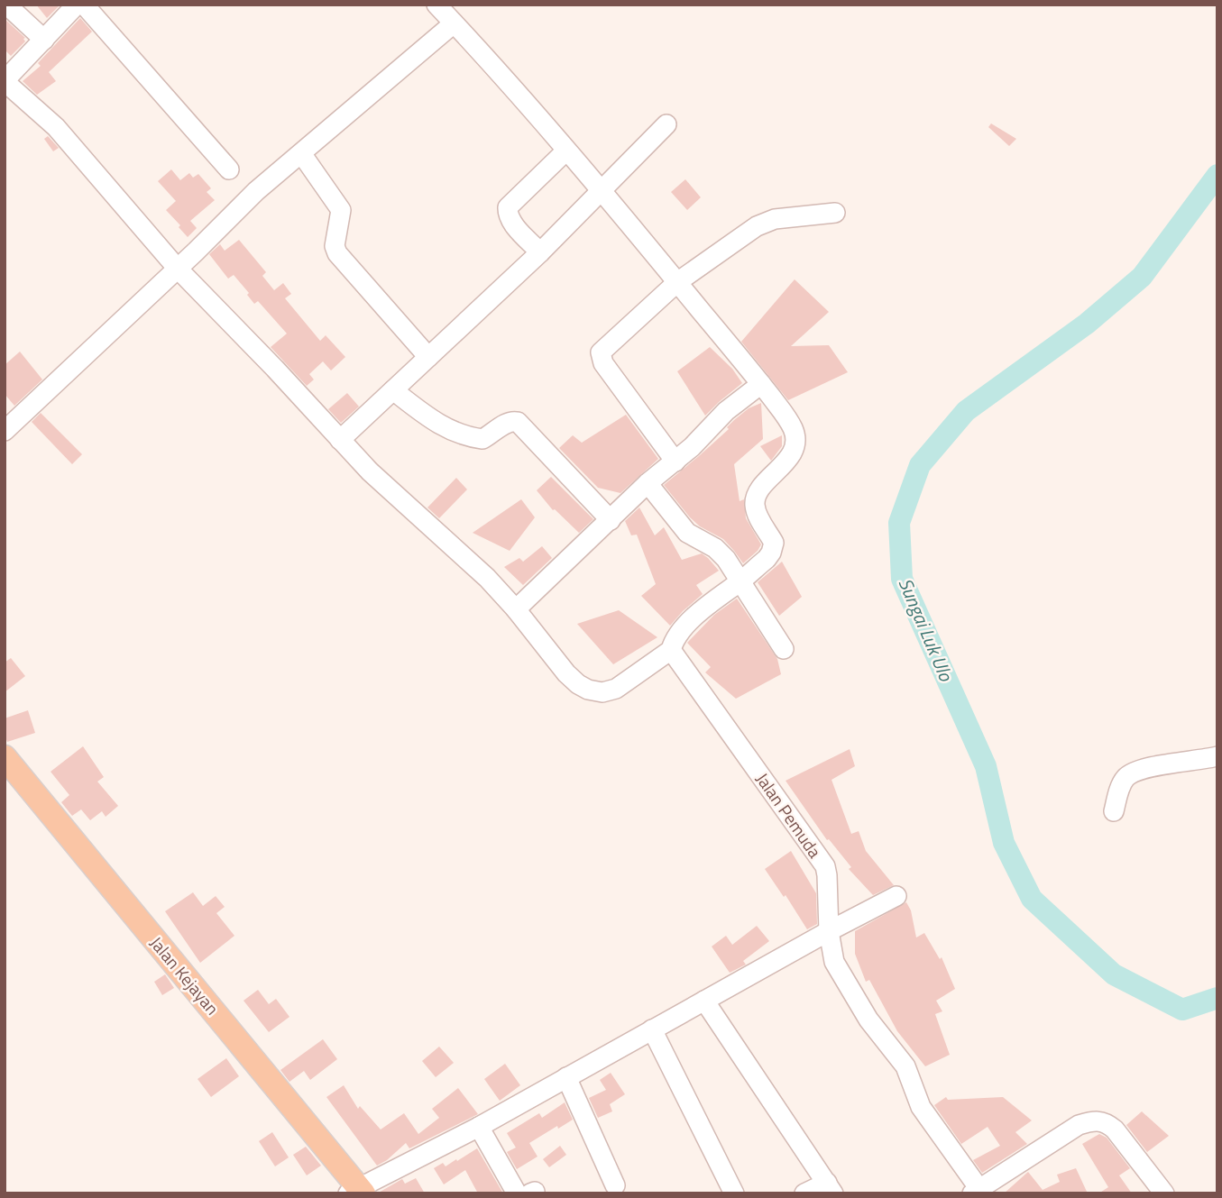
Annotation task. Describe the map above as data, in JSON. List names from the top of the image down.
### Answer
{
  "streets": {
    "main road": ["Jalan Kejayan"],
    "street": ["Jalan Pemuda"]
  },
  "water": ["Sungai Luk Ulo"]
}
